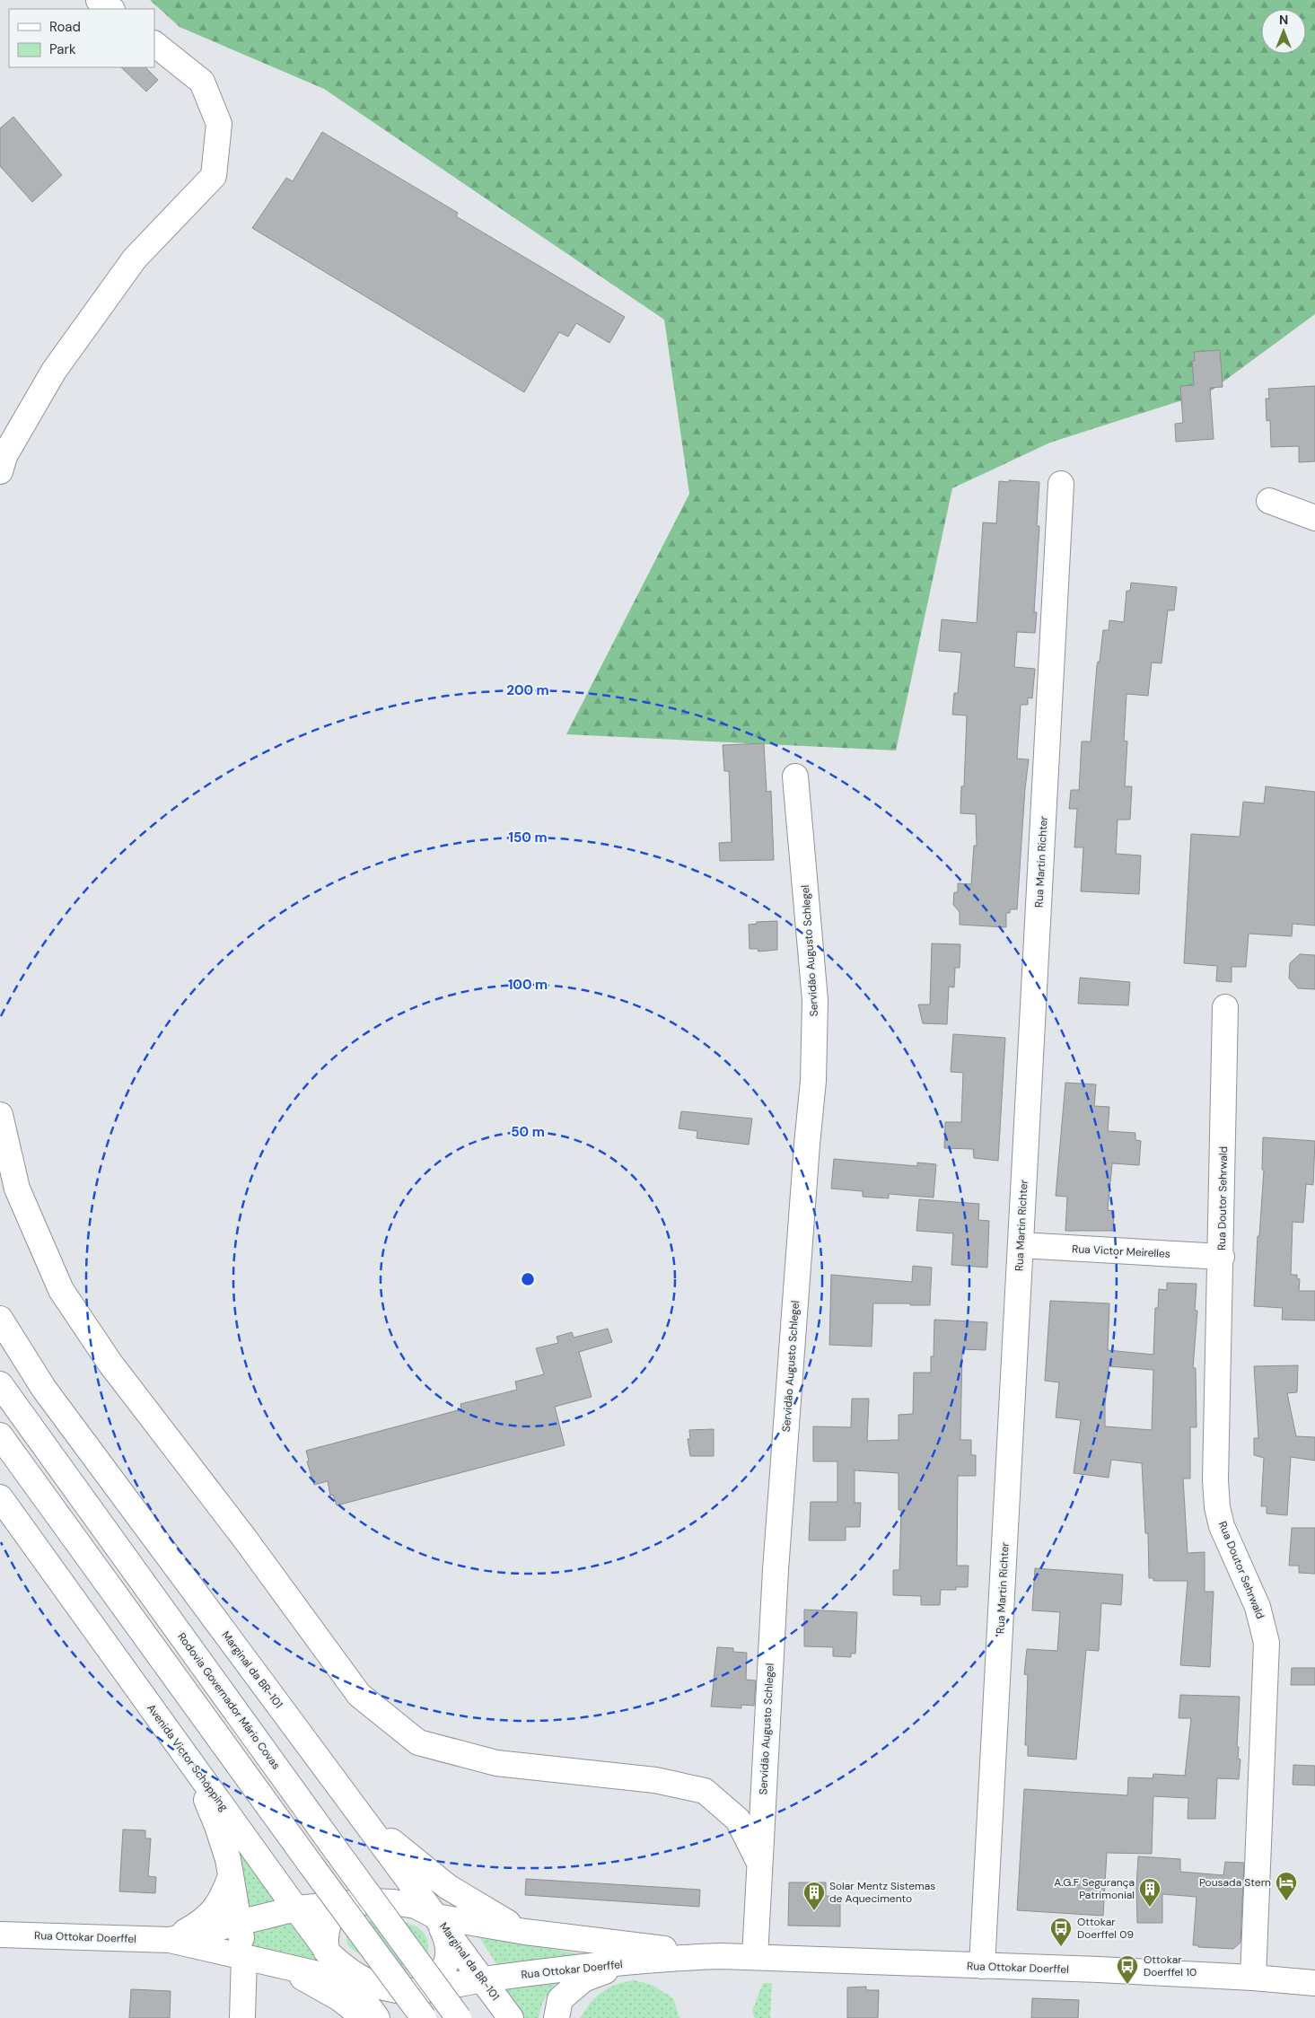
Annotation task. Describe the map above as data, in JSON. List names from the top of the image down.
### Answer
{
  "streets": {
    "main road": [
      "Rua Martin Richter",
      "Servidão Augusto Schlegel",
      "Rua Doutor Sehrwald",
      "Rua Victor Meirelles",
      "Marginal da BR-101",
      "Rodovia Governador Mário Covas",
      "Avenida Victor Schöpping",
      "Rua Ottokar Doerffel"
    ]
  },
  "crossings": [
    ["Rua Martin Richter", "Rua Victor Meirelles"],
    ["Rua Martin Richter", "Rua Ottokar Doerffel"],
    ["Servidão Augusto Schlegel", "Rua Ottokar Doerffel"],
    ["Rua Doutor Sehrwald", "Rua Victor Meirelles"],
    ["Rua Doutor Sehrwald", "Rua Ottokar Doerffel"],
    ["Marginal da BR-101", "Avenida Victor Schöpping"],
    ["Marginal da BR-101", "Rua Ottokar Doerffel"],
    ["Avenida Victor Schöpping", "Rua Ottokar Doerffel"]
  ],
  "places": {
    "hotel": ["Pousada Stern"],
    "building": ["A.G.F Segurança Patrimonial", "Solar Mentz Sistemas de Aquecimento"],
    "bus stop": ["Ottokar Doerffel 09", "Ottokar Doerffel 10"]
  },
  "legend": ["Road", "Park"],
  "north": "top",
  "rings": [
    "200 m",
    "150 m",
    "100 m",
    "50 m"
  ]
}
